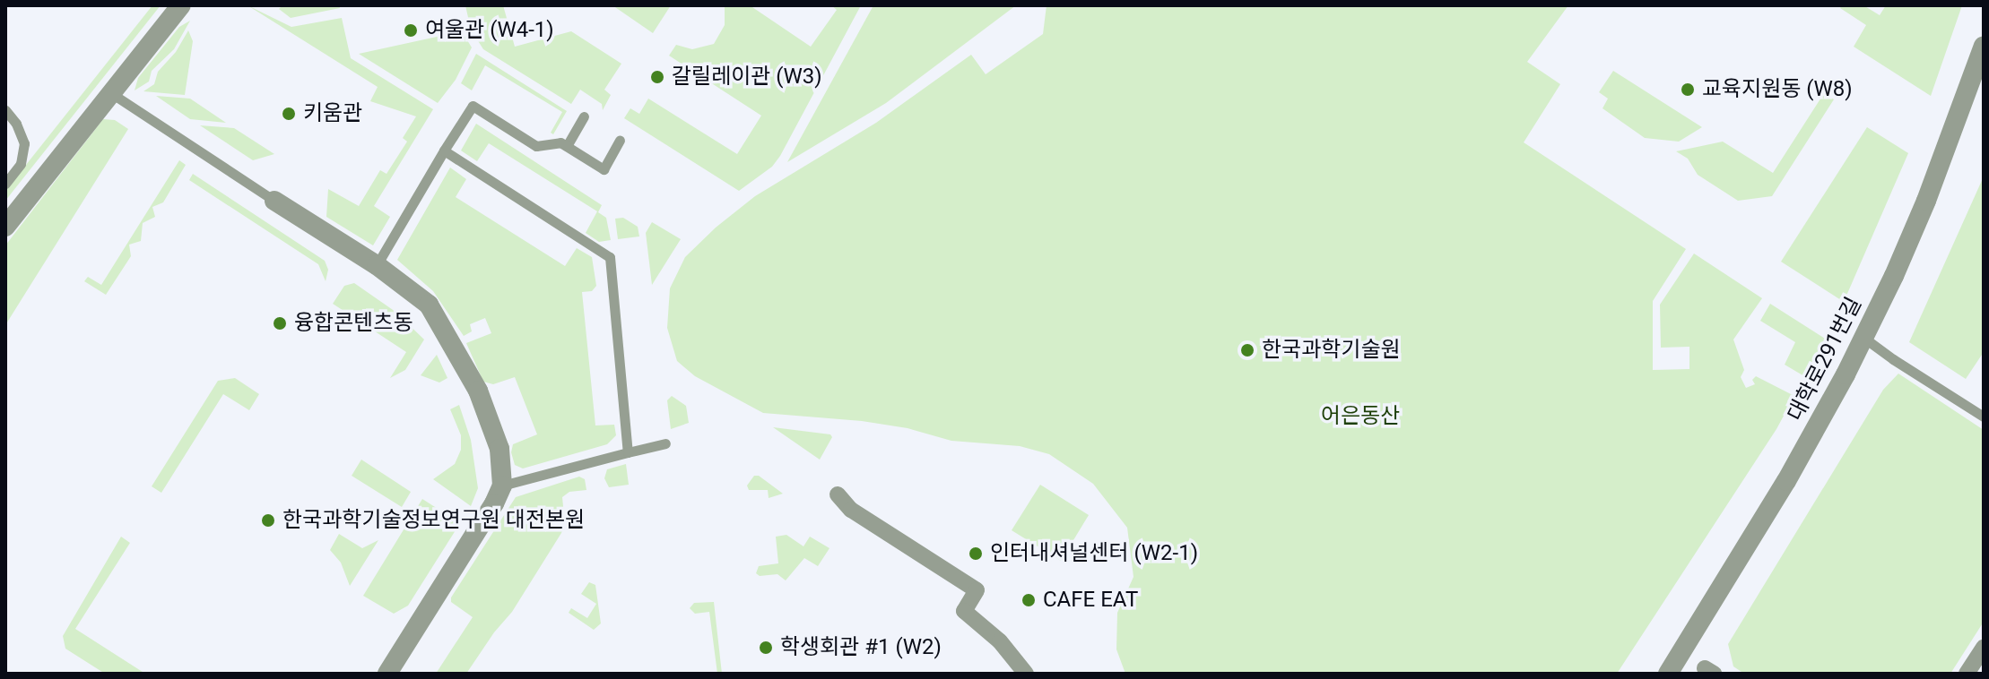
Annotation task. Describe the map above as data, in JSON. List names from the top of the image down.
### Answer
{
  "streets": {
    "street": ["대학로291번길"]
  },
  "parks": ["어은동산"],
  "places": [
    "여울관 (W4-1)",
    "갈릴레이관 (W3)",
    "교육지원동 (W8)",
    "키움관",
    "융합콘텐츠동",
    "한국과학기술원",
    "한국과학기술정보연구원 대전본원",
    "인터내셔널센터 (W2-1)",
    "CAFE EAT",
    "학생회관 #1 (W2)"
  ]
}
